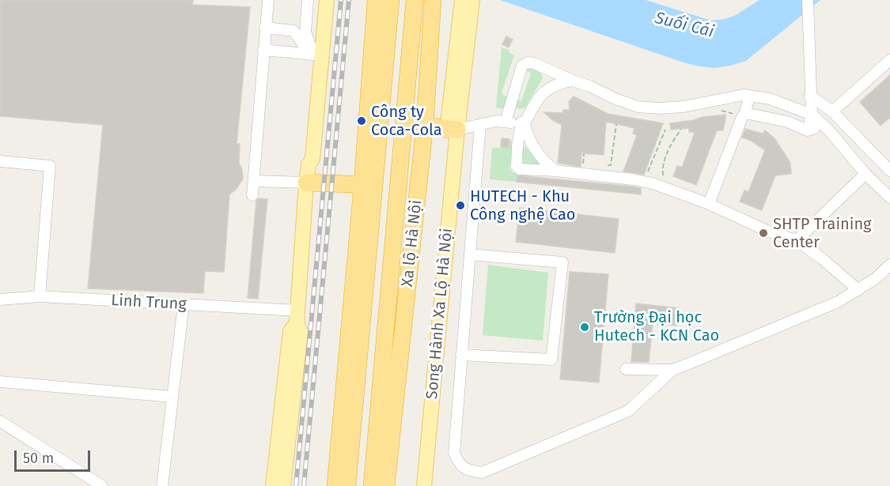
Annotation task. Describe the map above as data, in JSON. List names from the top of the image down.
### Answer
{
  "streets": {
    "highway": ["Xa lộ Hà Nội"],
    "main road": ["Song Hành Xa Lộ Hà Nội"],
    "street": ["Linh Trung"]
  },
  "water": ["Suối Cái"],
  "places": [
    "Công ty Coca-Cola",
    "HUTECH - Khu Công nghệ Cao",
    "SHTP Training Center",
    "Trường Đại học Hutech - KCN Cao"
  ],
  "scale_bar": "50 m"
}
